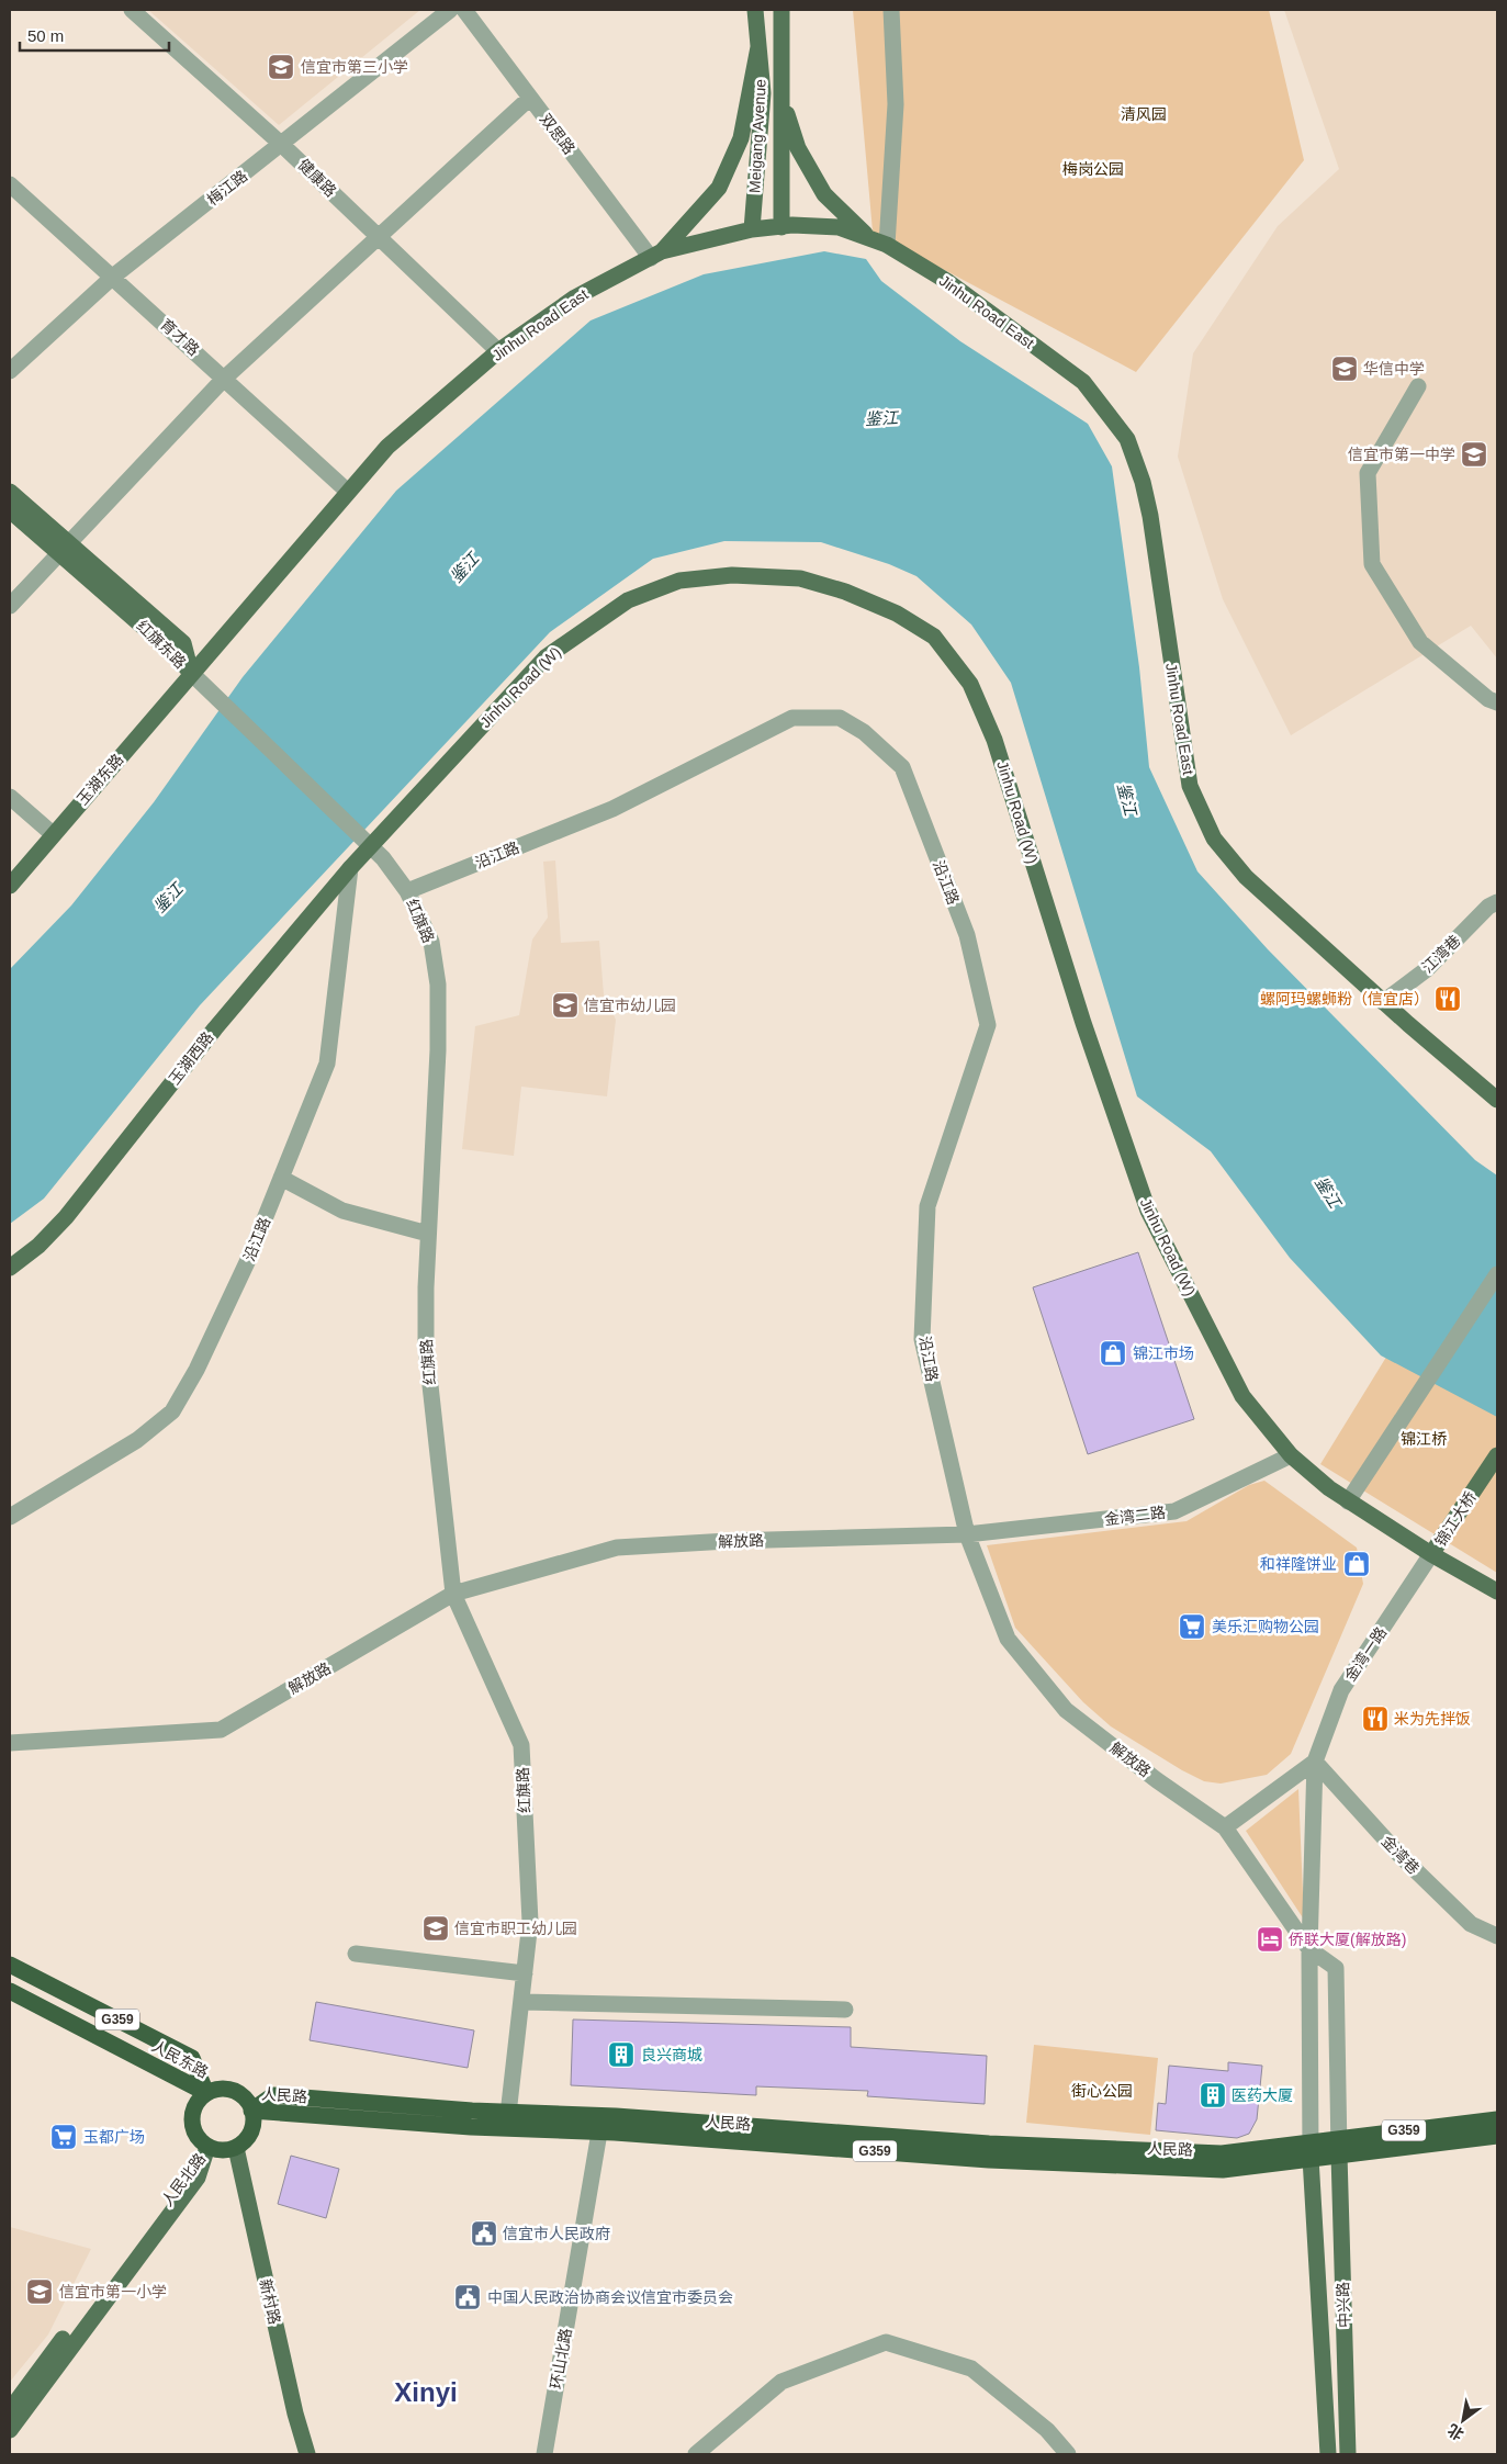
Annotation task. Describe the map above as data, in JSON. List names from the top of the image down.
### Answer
{
  "streets": {
    "highway": ["G359", "人民东路", "人民路"],
    "main road": [
      "Meigang Avenue",
      "Jinhu Road East",
      "红旗东路",
      "Jinhu Road (W)",
      "玉湖东路",
      "玉湖西路",
      "锦江大桥",
      "人民北路",
      "新村路",
      "中兴路"
    ],
    "street": [
      "双思路",
      "健康路",
      "梅江路",
      "育才路",
      "沿江路",
      "红旗路",
      "江湾巷",
      "金湾二路",
      "解放路",
      "金湾一路",
      "金湾巷",
      "环山北路"
    ]
  },
  "crossings": [
    ["双思路", "Jinhu Road East"],
    ["Meigang Avenue", "Jinhu Road East"],
    ["健康路", "梅江路"],
    ["健康路", "Jinhu Road East"],
    ["梅江路", "育才路"],
    ["Jinhu Road East", "育才路"],
    ["Jinhu Road East", "红旗东路"],
    ["Jinhu Road East", "玉湖东路"],
    ["Jinhu Road East", "红旗路"],
    ["Jinhu Road East", "江湾巷"],
    ["红旗东路", "玉湖东路"],
    ["红旗东路", "红旗路"],
    ["Jinhu Road (W)", "红旗路"],
    ["Jinhu Road (W)", "玉湖西路"],
    ["Jinhu Road (W)", "金湾二路"],
    ["Jinhu Road (W)", "锦江大桥"],
    ["Jinhu Road (W)", "金湾一路"],
    ["玉湖东路", "红旗路"],
    ["沿江路", "红旗路"],
    ["沿江路", "玉湖西路"],
    ["沿江路", "金湾二路"],
    ["沿江路", "解放路"],
    ["红旗路", "玉湖西路"],
    ["红旗路", "解放路"],
    ["红旗路", "人民路"],
    ["金湾二路", "解放路"],
    ["锦江大桥", "金湾一路"],
    ["解放路", "金湾一路"],
    ["解放路", "人民路"],
    ["解放路", "中兴路"],
    ["金湾一路", "金湾巷"],
    ["人民东路", "人民路"],
    ["人民东路", "人民北路"],
    ["人民东路", "新村路"],
    ["人民路", "人民北路"],
    ["人民路", "新村路"],
    ["人民路", "中兴路"],
    ["人民路", "环山北路"],
    ["人民北路", "新村路"]
  ],
  "districts": ["Xinyi"],
  "water": ["鉴江"],
  "parks": [
    "清风园",
    "梅岗公园",
    "锦江桥",
    "街心公园"
  ],
  "places": {
    "school or university": [
      "信宜市第三小学",
      "华信中学",
      "信宜市第一中学",
      "信宜市幼儿园",
      "信宜市职工幼儿园",
      "信宜市第一小学"
    ],
    "restaurant": ["螺阿玛螺蛳粉（信宜店）", "米为先拌饭"],
    "shop": ["锦江市场", "和祥隆饼业"],
    "supermarket": ["美乐汇购物公园", "玉都广场"],
    "hotel": ["侨联大厦(解放路)"],
    "building": ["良兴商城", "医药大厦"],
    "public building": ["信宜市人民政府", "中国人民政治协商会议信宜市委员会"]
  },
  "scale_bar": "50 m",
  "north": "bottom left"
}
